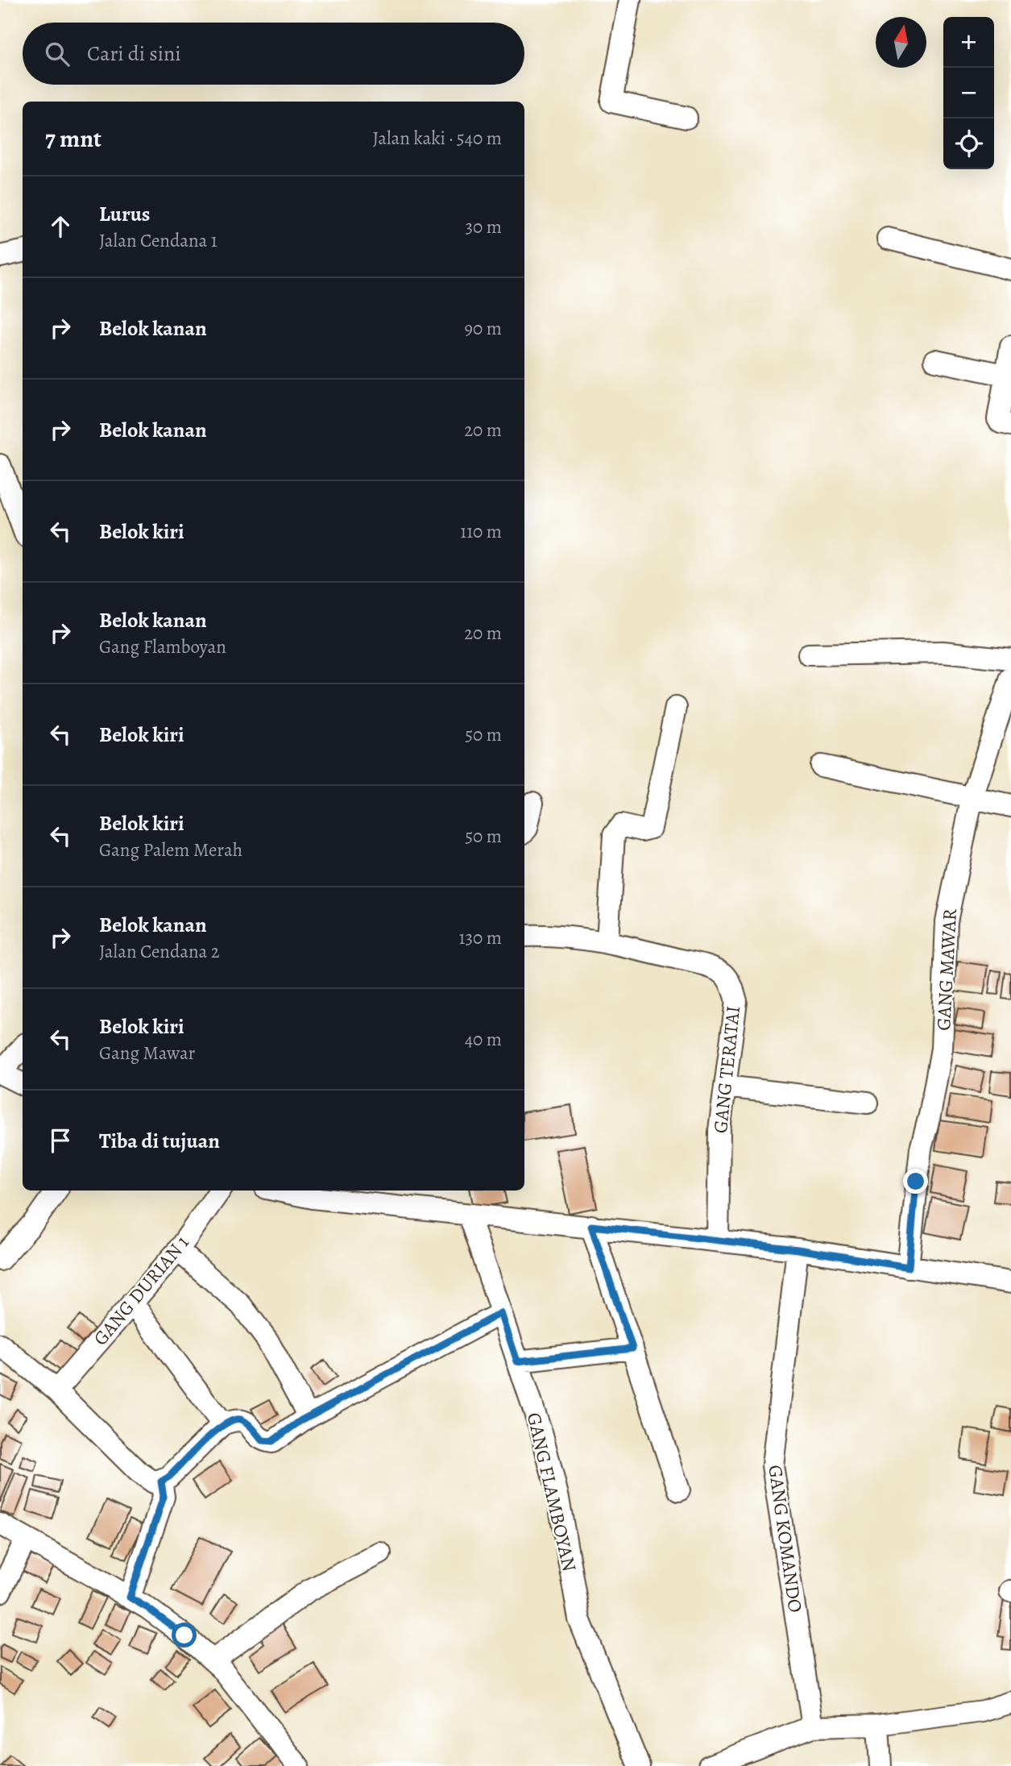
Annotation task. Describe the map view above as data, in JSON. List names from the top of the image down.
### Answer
{
  "streets": {
    "street": [
      "GANG MAWAR",
      "GANG TERATAI",
      "GANG DURIAN 1",
      "GANG FLAMBOYAN",
      "GANG KOMANDO"
    ]
  },
  "north": "top",
  "page": {
    "map_buttons": ["+", "−"],
    "search": "Cari di sini",
    "heading": ["7 mnt", "Jalan kaki · 540 m"],
    "list": [
      ["Lurus", "Jalan Cendana 1", "30 m"],
      ["Belok kanan", "90 m"],
      ["Belok kanan", "20 m"],
      ["Belok kiri", "110 m"],
      ["Belok kanan", "Gang Flamboyan", "20 m"],
      ["Belok kiri", "50 m"],
      ["Belok kiri", "Gang Palem Merah", "50 m"],
      ["Belok kanan", "Jalan Cendana 2", "130 m"],
      ["Belok kiri", "Gang Mawar", "40 m"],
      "Tiba di tujuan"
    ]
  }
}
